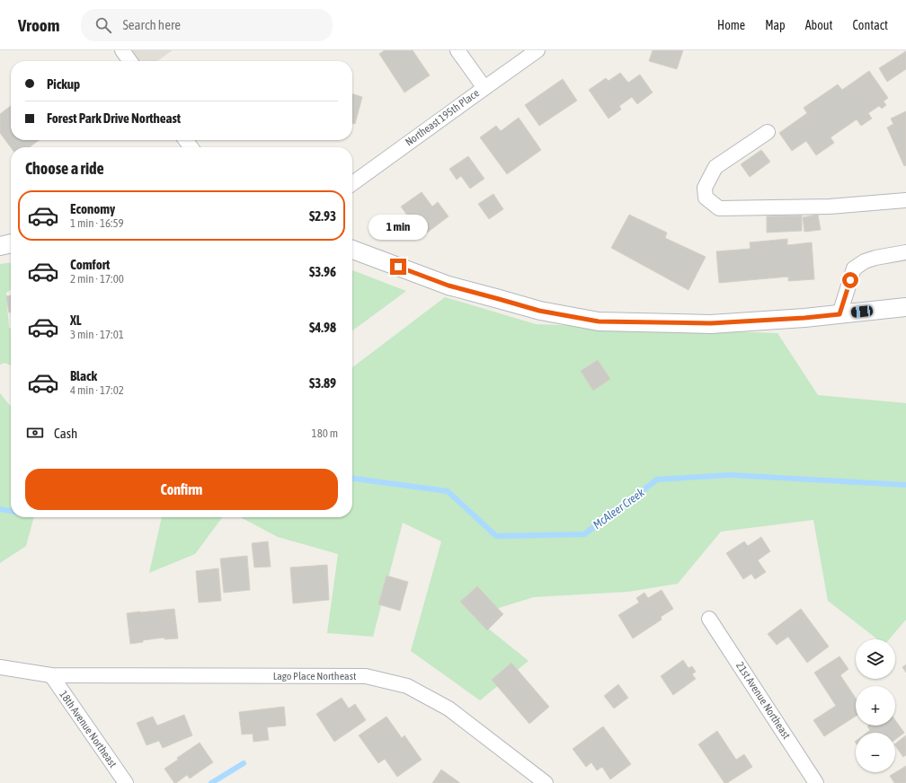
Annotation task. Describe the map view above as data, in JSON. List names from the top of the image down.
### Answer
{
  "streets": {
    "street": [
      "Northeast 195th Place",
      "Lago Place Northeast",
      "21st Avenue Northeast",
      "18th Avenue Northeast"
    ]
  },
  "crossings": [
    ["Lago Place Northeast", "18th Avenue Northeast"]
  ],
  "water": ["McAleer Creek"],
  "page": {
    "header": "Vroom",
    "search": "Search here",
    "nav": [
      "Home",
      "Map",
      "About",
      "Contact"
    ],
    "banner": ["Pickup", "Forest Park Drive Northeast"],
    "heading": "Choose a ride",
    "list": [
      {
        "name": "Economy",
        "note": "1 min · 16:59",
        "value": "$2.93"
      },
      {
        "name": "Comfort",
        "note": "2 min · 17:00",
        "value": "$3.96"
      },
      {
        "name": "XL",
        "note": "3 min · 17:01",
        "value": "$4.98"
      },
      {
        "name": "Black",
        "note": "4 min · 17:02",
        "value": "$3.89"
      }
    ],
    "bubble": "1 min",
    "pay": ["Cash", "180 m"],
    "buttons": "Confirm",
    "map_buttons": ["+", "−"]
  }
}
